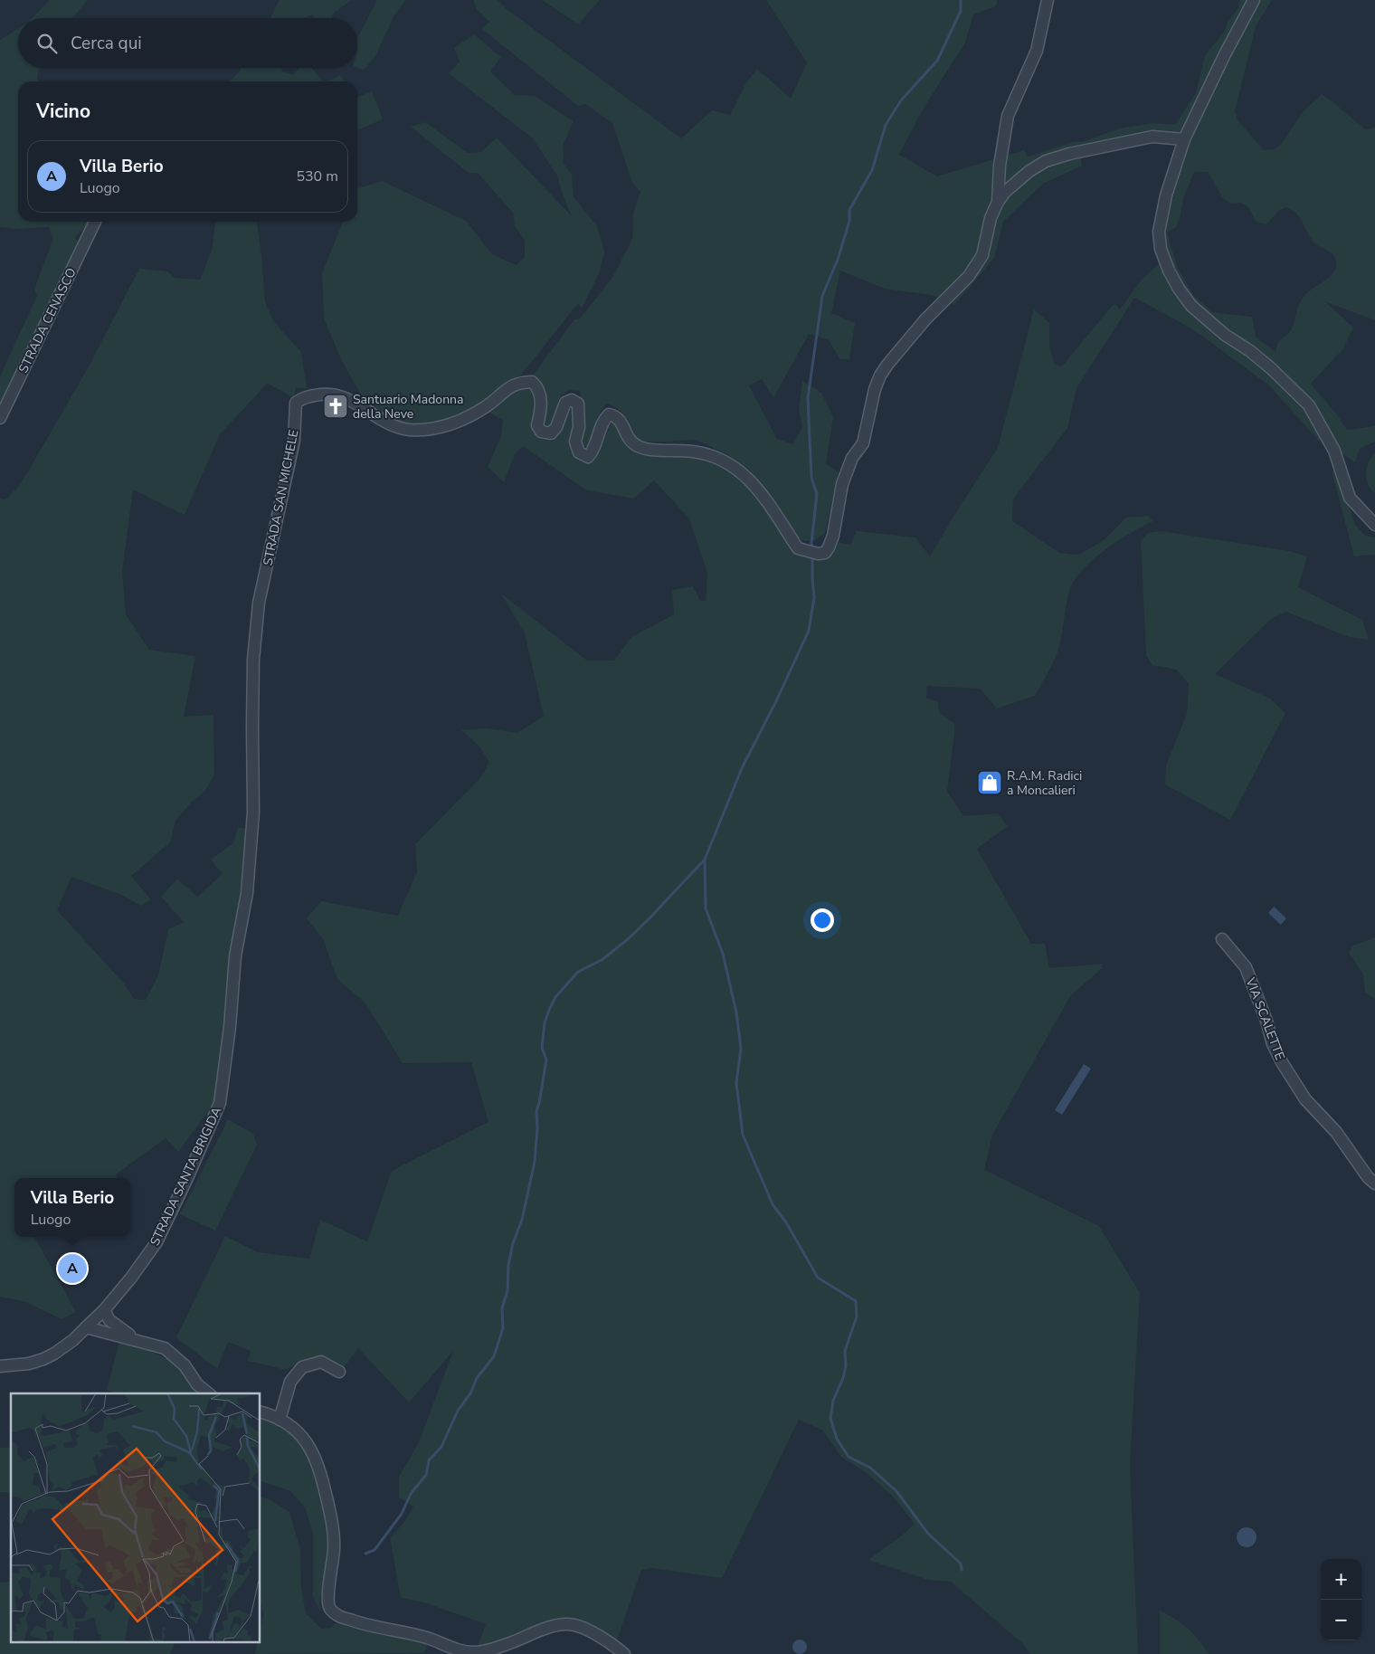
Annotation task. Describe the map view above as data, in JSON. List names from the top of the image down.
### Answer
{
  "streets": {
    "street": [
      "STRADA CENASCO",
      "STRADA SAN MICHELE",
      "VIA SCALETTE",
      "STRADA SANTA BRIGIDA"
    ]
  },
  "crossings": [
    ["STRADA SAN MICHELE", "STRADA SANTA BRIGIDA"]
  ],
  "places": {
    "church": ["Santuario Madonna della Neve"],
    "shop": ["R.A.M. Radici a Moncalieri"]
  },
  "page": {
    "search": "Cerca qui",
    "heading": "Vicino",
    "list": [
      {
        "mark": "A",
        "name": "Villa Berio",
        "note": "Luogo",
        "value": "530 m"
      }
    ],
    "popup": ["Villa Berio", "Luogo"],
    "pins": "A",
    "map_buttons": ["+", "−"]
  }
}
